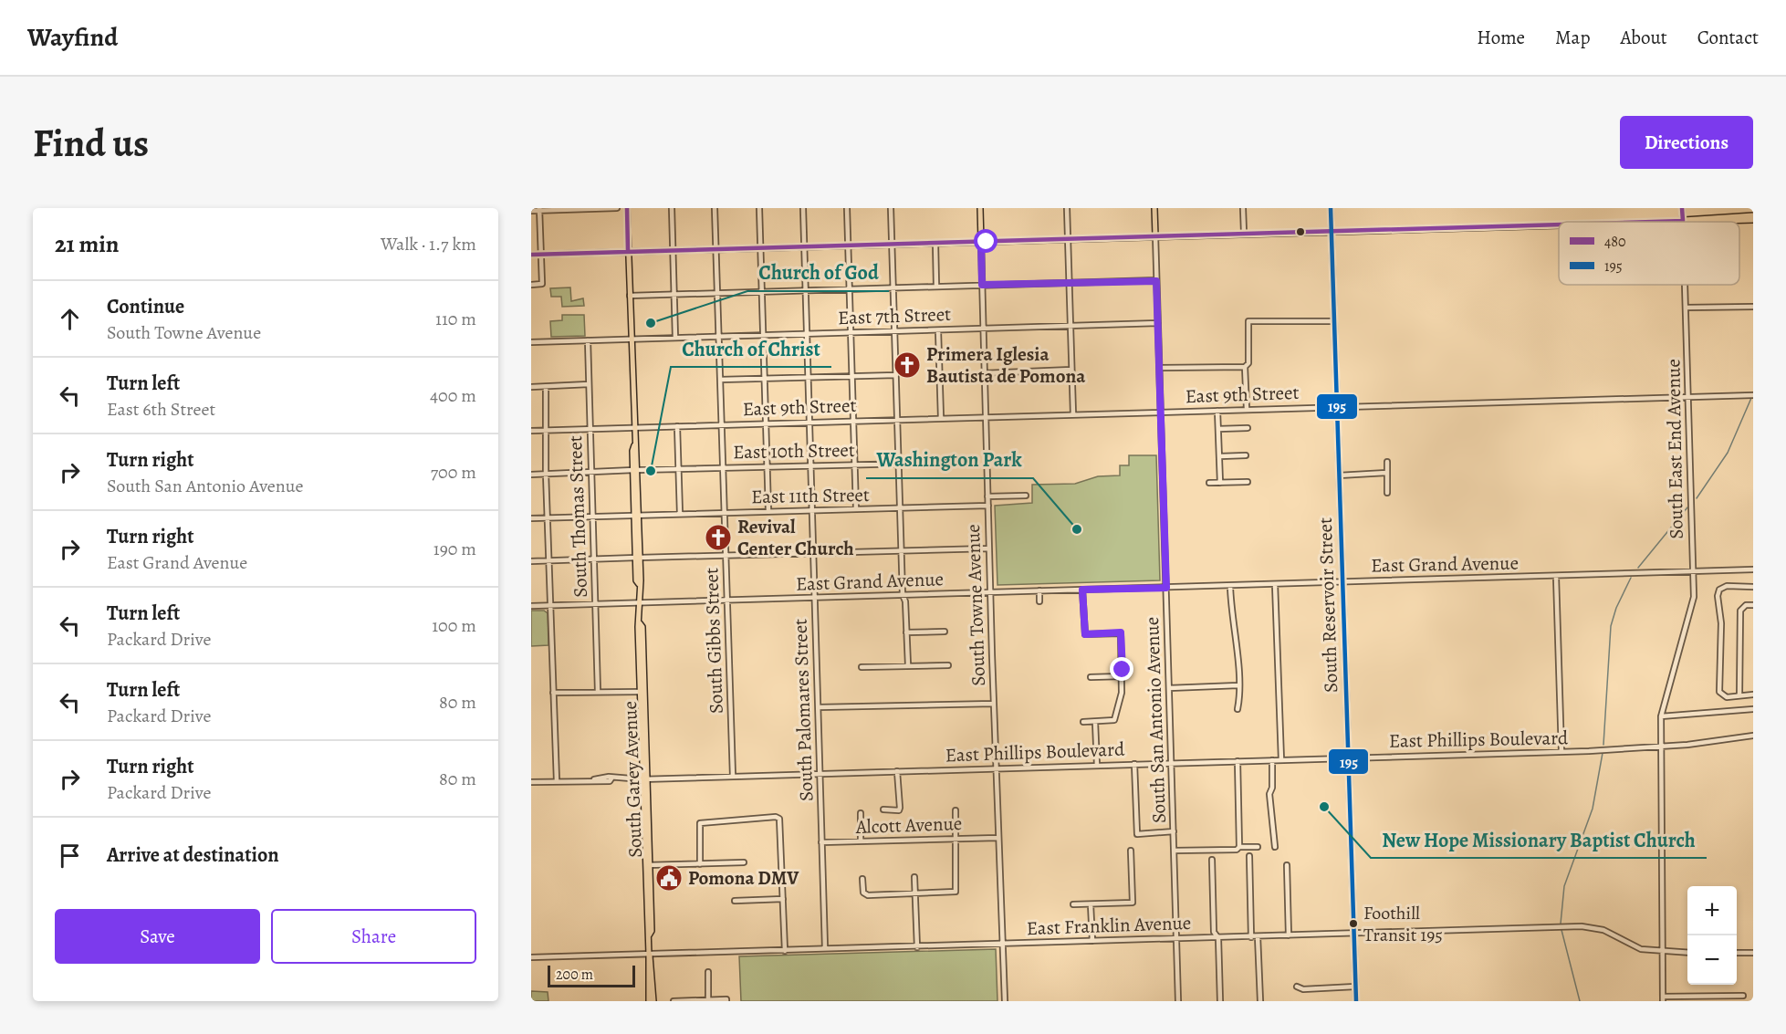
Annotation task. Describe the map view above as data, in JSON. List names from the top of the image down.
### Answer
{
  "streets": {
    "main road": [
      "South East End Avenue",
      "South Towne Avenue",
      "South Reservoir Street",
      "South San Antonio Avenue",
      "South Garey Avenue"
    ],
    "street": [
      "East 7th Street",
      "East 9th Street",
      "East 10th Street",
      "East 11th Street",
      "South Thomas Street",
      "East Grand Avenue",
      "South Gibbs Street",
      "South Palomares Street",
      "East Phillips Boulevard",
      "Alcott Avenue",
      "East Franklin Avenue"
    ]
  },
  "crossings": [
    ["East 7th Street", "South Thomas Street"],
    ["East 7th Street", "South Towne Avenue"],
    ["East 7th Street", "South Gibbs Street"],
    ["East 7th Street", "South Palomares Street"],
    ["East 7th Street", "South San Antonio Avenue"],
    ["East 7th Street", "South Garey Avenue"],
    ["East 9th Street", "South East End Avenue"],
    ["East 9th Street", "South Thomas Street"],
    ["East 9th Street", "South Towne Avenue"],
    ["East 9th Street", "South Reservoir Street"],
    ["East 9th Street", "South Gibbs Street"],
    ["East 9th Street", "South Palomares Street"],
    ["East 9th Street", "South San Antonio Avenue"],
    ["East 9th Street", "South Garey Avenue"],
    ["South East End Avenue", "East Grand Avenue"],
    ["South East End Avenue", "East Phillips Boulevard"],
    ["South East End Avenue", "East Franklin Avenue"],
    ["East 10th Street", "South Thomas Street"],
    ["East 10th Street", "South Gibbs Street"],
    ["East 10th Street", "South Palomares Street"],
    ["East 10th Street", "South Garey Avenue"],
    ["East 11th Street", "South Thomas Street"],
    ["East 11th Street", "South Towne Avenue"],
    ["East 11th Street", "South Gibbs Street"],
    ["East 11th Street", "South Palomares Street"],
    ["East 11th Street", "South Garey Avenue"],
    ["South Thomas Street", "East Grand Avenue"],
    ["East Grand Avenue", "South Towne Avenue"],
    ["East Grand Avenue", "South Reservoir Street"],
    ["East Grand Avenue", "South Gibbs Street"],
    ["East Grand Avenue", "South Palomares Street"],
    ["East Grand Avenue", "South San Antonio Avenue"],
    ["East Grand Avenue", "South Garey Avenue"],
    ["South Towne Avenue", "East Phillips Boulevard"],
    ["South Towne Avenue", "Alcott Avenue"],
    ["South Towne Avenue", "East Franklin Avenue"],
    ["South Reservoir Street", "East Phillips Boulevard"],
    ["South Reservoir Street", "East Franklin Avenue"],
    ["South Gibbs Street", "East Phillips Boulevard"],
    ["South Palomares Street", "East Phillips Boulevard"],
    ["South Palomares Street", "Alcott Avenue"],
    ["South Palomares Street", "East Franklin Avenue"],
    ["South San Antonio Avenue", "East Phillips Boulevard"],
    ["South San Antonio Avenue", "East Franklin Avenue"],
    ["East Phillips Boulevard", "South Garey Avenue"],
    ["South Garey Avenue", "East Franklin Avenue"]
  ],
  "places": {
    "other": [
      "Church of God",
      "Church of Christ",
      "Washington Park",
      "New Hope Missionary Baptist Church",
      "Foothill Transit 195"
    ],
    "church": ["Primera Iglesia Bautista de Pomona", "Revival Center Church"],
    "public building": ["Pomona DMV"]
  },
  "lines": ["transit line 480", "transit line 195"],
  "legend": ["480", "195"],
  "scale_bar": "200 m",
  "page": {
    "header": "Wayfind",
    "nav": [
      "Home",
      "Map",
      "About",
      "Contact"
    ],
    "buttons": [
      "Directions",
      ["Save", "Share"]
    ],
    "title": "Find us",
    "heading": ["21 min", "Walk · 1.7 km"],
    "list": [
      ["Continue", "South Towne Avenue", "110 m"],
      ["Turn left", "East 6th Street", "400 m"],
      ["Turn right", "South San Antonio Avenue", "700 m"],
      ["Turn right", "East Grand Avenue", "190 m"],
      ["Turn left", "Packard Drive", "100 m"],
      ["Turn left", "Packard Drive", "80 m"],
      ["Turn right", "Packard Drive", "80 m"],
      "Arrive at destination"
    ],
    "map_buttons": ["+", "−"],
    "scale": "200 m"
  }
}
